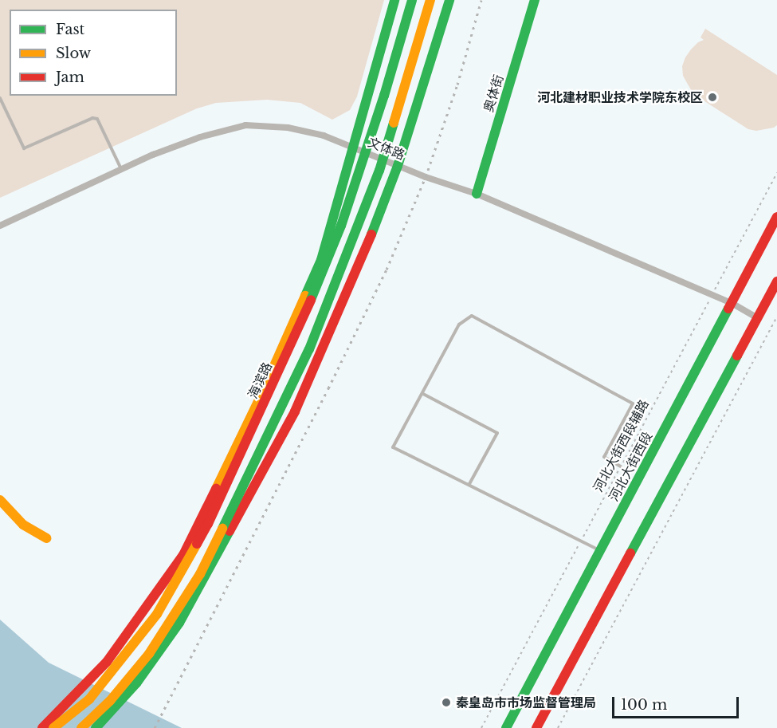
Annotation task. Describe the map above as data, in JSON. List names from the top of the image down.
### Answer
{
  "streets": {
    "main road": ["奥体街", "海滨路", "河北大街西段"],
    "street": ["文体路"],
    "path": ["河北大街西段辅路"]
  },
  "crossings": [
    ["奥体街", "文体路"],
    ["文体路", "海滨路"],
    ["文体路", "河北大街西段辅路"],
    ["文体路", "河北大街西段"]
  ],
  "places": ["河北建材职业技术学院东校区", "秦皇岛市市场监督管理局"],
  "legend": ["Fast", "Slow", "Jam"],
  "scale_bar": "100 m"
}
